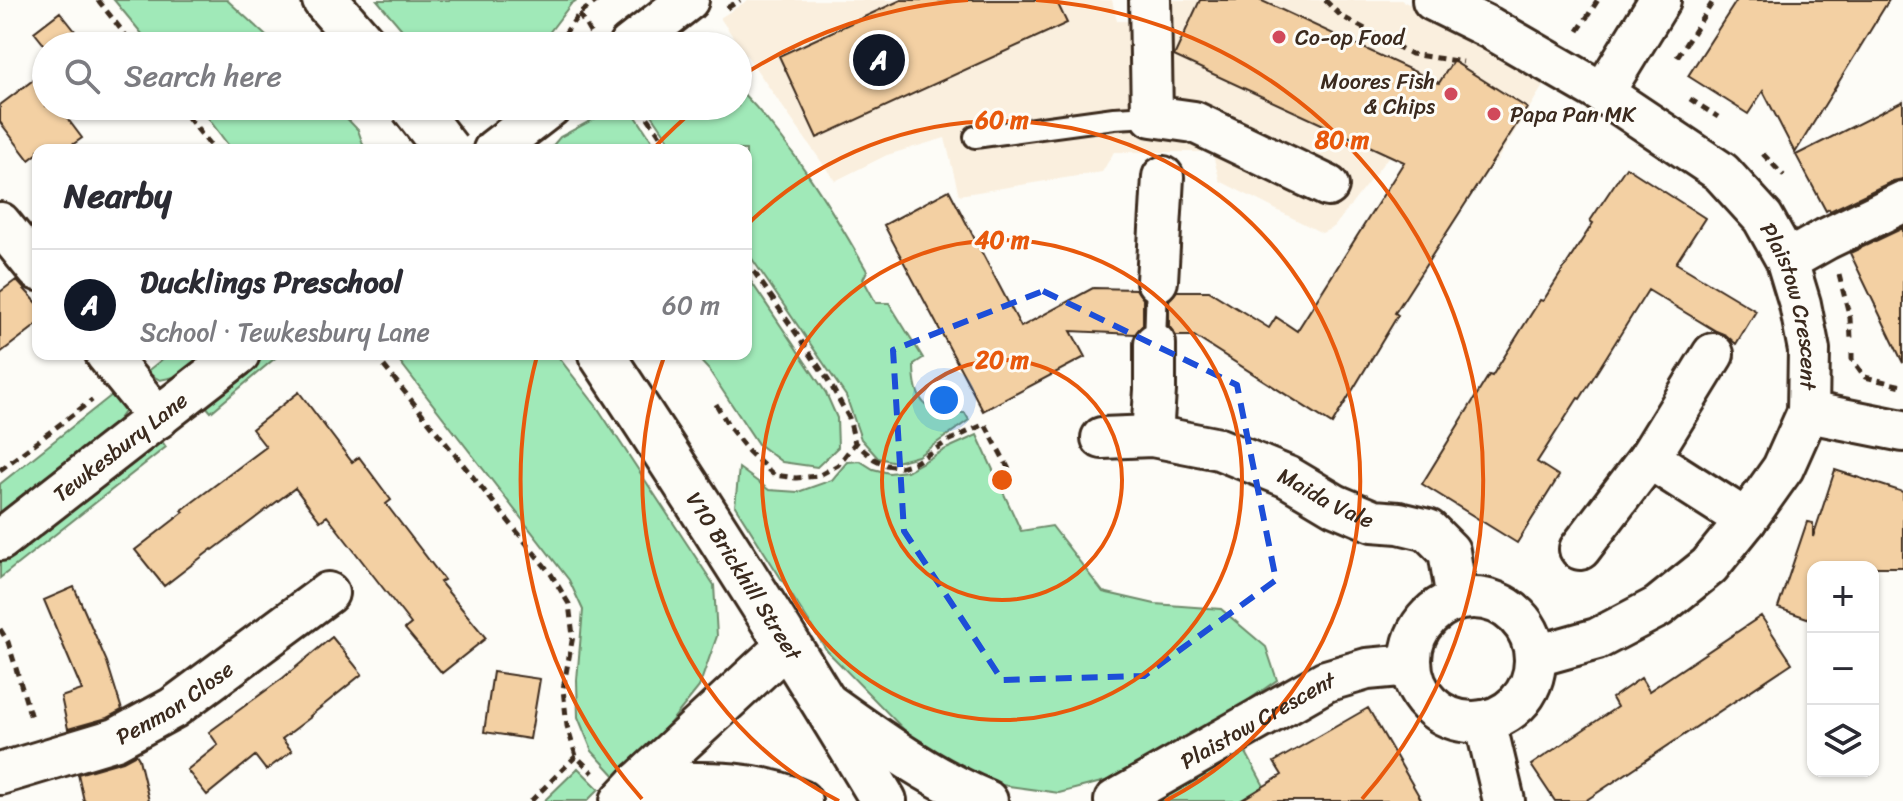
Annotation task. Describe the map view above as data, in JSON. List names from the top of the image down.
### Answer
{
  "streets": {
    "street": [
      "Plaistow Crescent",
      "Tewkesbury Lane",
      "Maida Vale",
      "V10 Brickhill Street",
      "Penmon Close"
    ]
  },
  "crossings": [
    ["Plaistow Crescent", "Maida Vale"]
  ],
  "places": ["Co-op Food", "Moores Fish & Chips", "Papa Pan MK"],
  "page": {
    "pins": "A",
    "search": "Search here",
    "heading": "Nearby",
    "list": [
      {
        "mark": "A",
        "name": "Ducklings Preschool",
        "note": "School · Tewkesbury Lane",
        "value": "60 m"
      }
    ],
    "map_buttons": ["+", "−"]
  },
  "rings": [
    "60 m",
    "80 m",
    "40 m",
    "20 m"
  ]
}
